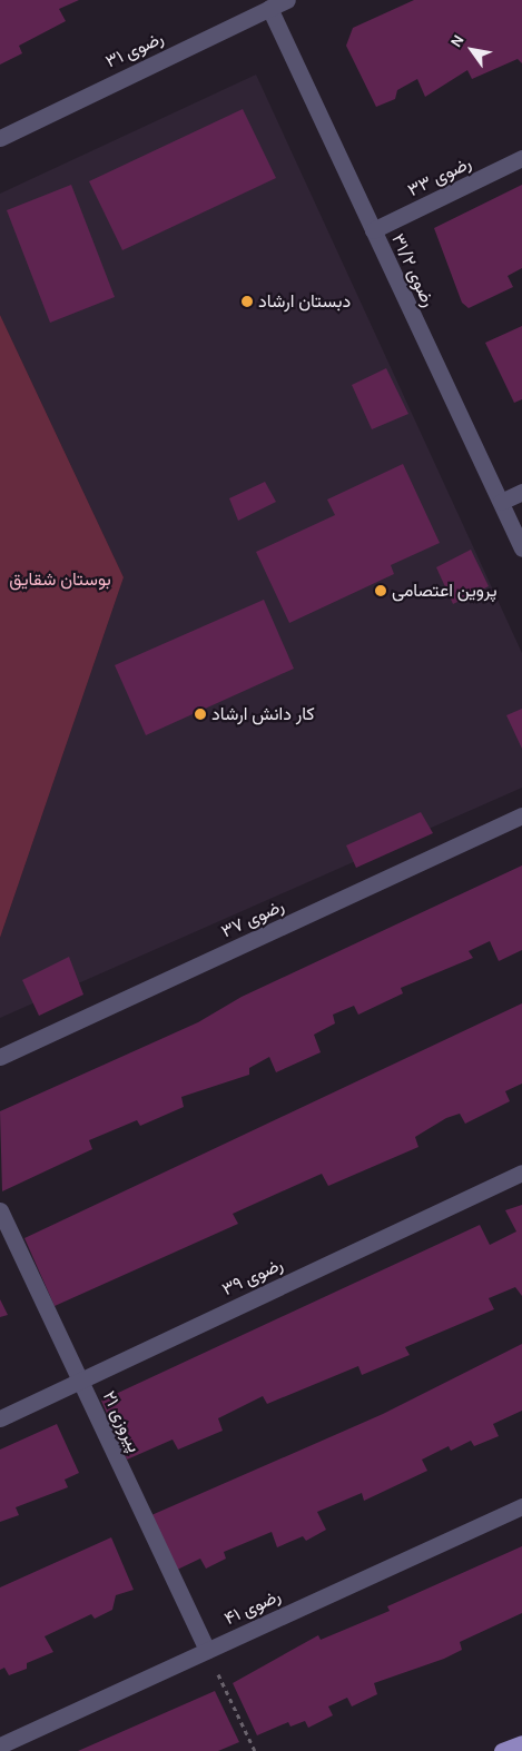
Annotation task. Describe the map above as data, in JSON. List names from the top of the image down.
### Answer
{
  "streets": {
    "street": [
      "رضوی ۳۱",
      "رضوی ۳۳",
      "رضوی ۳۱/۲",
      "رضوی ۳۷",
      "رضوی ۳۹",
      "پیروزی ۲۱",
      "رضوی ۴۱"
    ]
  },
  "crossings": [
    ["رضوی ۳۱", "رضوی ۳۱/۲"],
    ["رضوی ۳۳", "رضوی ۳۱/۲"],
    ["رضوی ۳۹", "پیروزی ۲۱"],
    ["پیروزی ۲۱", "رضوی ۴۱"]
  ],
  "parks": ["بوستان شقایق"],
  "places": ["دبستان ارشاد", "پروین اعتصامی", "کار دانش ارشاد"],
  "north": "top left"
}
